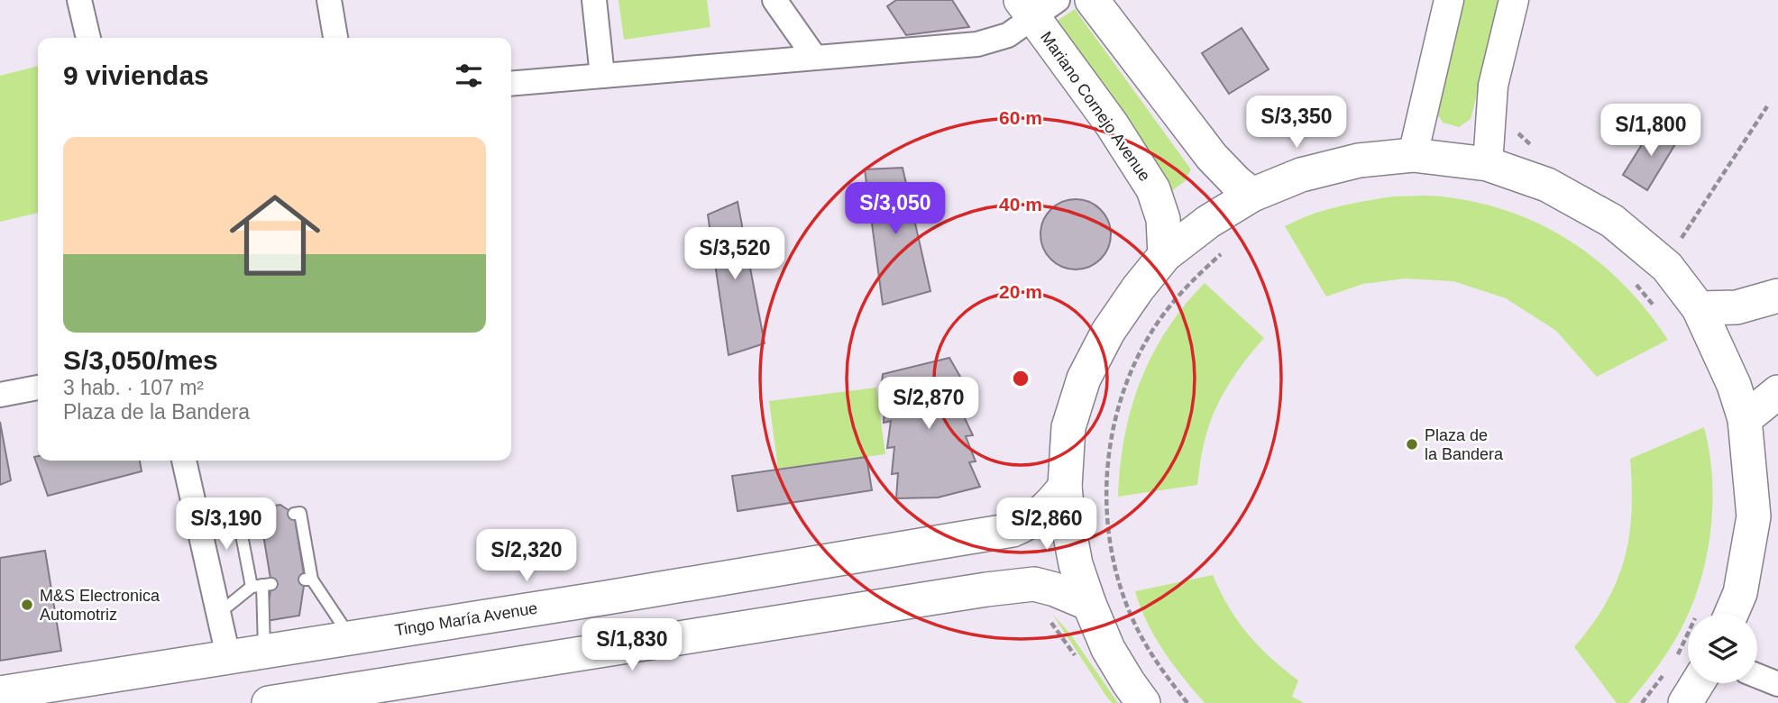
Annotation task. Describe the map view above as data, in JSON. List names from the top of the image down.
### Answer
{
  "streets": {
    "main road": ["Mariano Cornejo Avenue", "Tingo María Avenue"]
  },
  "places": ["Plaza de la Bandera", "M&S Electronica Automotriz"],
  "page": {
    "heading": "9 viviendas",
    "price": [
      "S/3,350",
      "S/1,800",
      "S/3,050",
      "S/3,520",
      "S/2,870",
      "S/3,190",
      "S/2,860",
      "S/2,320",
      "S/1,830"
    ],
    "list": [
      {
        "name": "S/3,050/mes",
        "note": "3 hab. · 107 m² · Plaza de la Bandera"
      }
    ]
  },
  "rings": ["60 m", "40 m", "20 m"]
}
